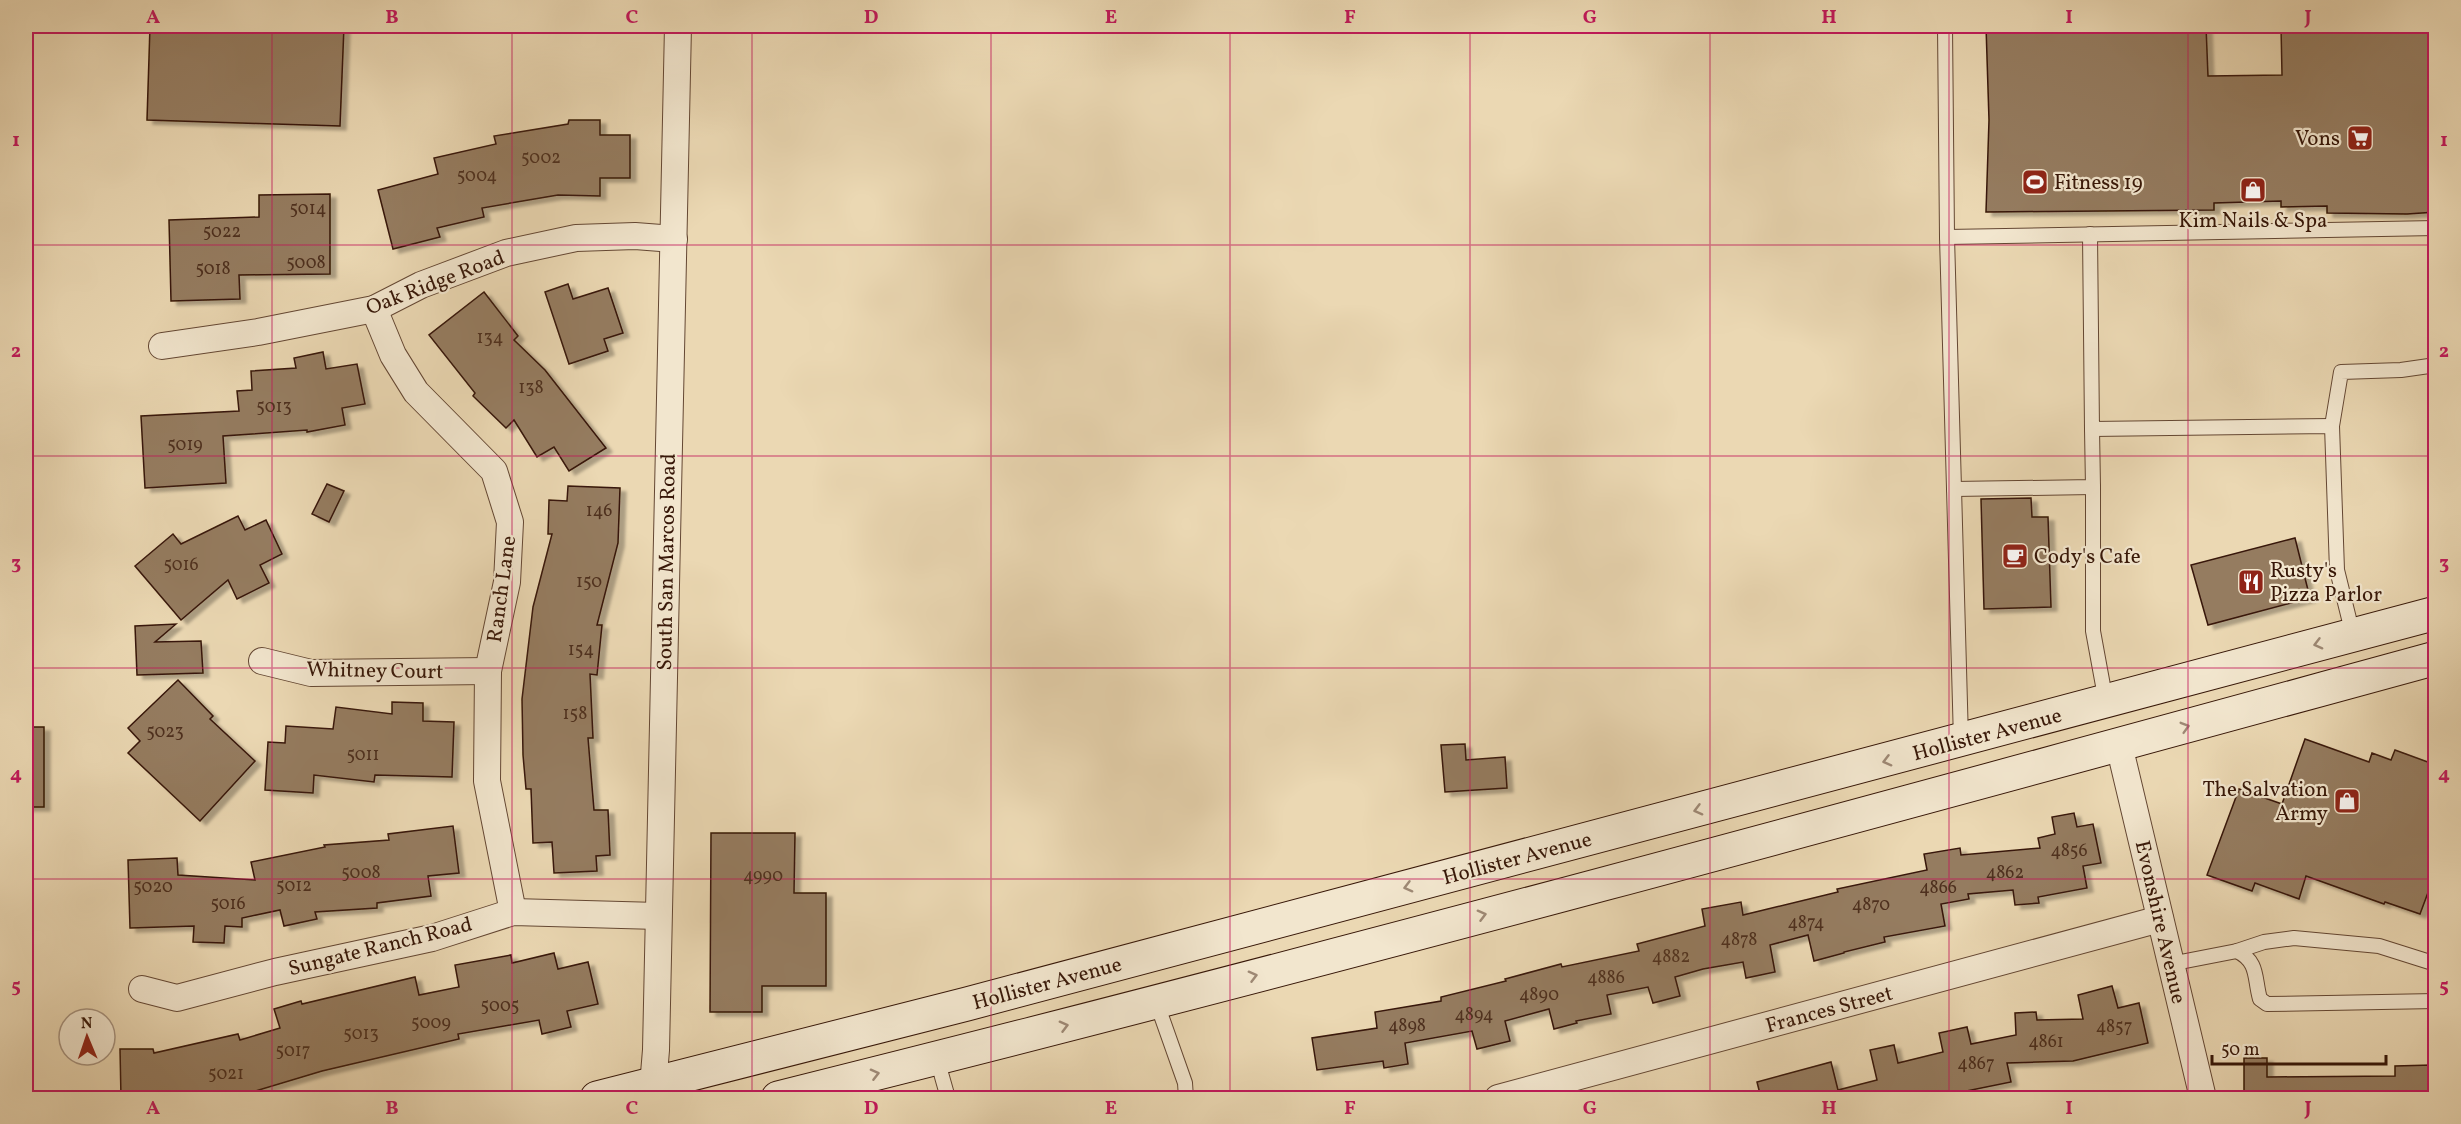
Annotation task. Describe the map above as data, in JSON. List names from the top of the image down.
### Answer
{
  "streets": {
    "main road": ["Hollister Avenue"],
    "street": [
      "Oak Ridge Road",
      "South San Marcos Road",
      "Ranch Lane",
      "Whitney Court",
      "Evonshire Avenue",
      "Sungate Ranch Road",
      "Frances Street"
    ]
  },
  "crossings": [
    ["Oak Ridge Road", "South San Marcos Road"],
    ["Oak Ridge Road", "Ranch Lane"],
    ["South San Marcos Road", "Hollister Avenue"],
    ["South San Marcos Road", "Sungate Ranch Road"],
    ["Ranch Lane", "Whitney Court"],
    ["Ranch Lane", "Sungate Ranch Road"],
    ["Evonshire Avenue", "Frances Street"]
  ],
  "places": {
    "supermarket": ["Vons"],
    "sports": ["Fitness 19"],
    "shop": ["Kim Nails & Spa", "The Salvation Army"],
    "cafe": ["Cody's Cafe"],
    "restaurant": ["Rusty's Pizza Parlor"]
  },
  "house_numbers": [
    "5002",
    "5004",
    "5014",
    "5022",
    "5008",
    "5018",
    "134",
    "138",
    "5013",
    "5019",
    "146",
    "5016",
    "150",
    "154",
    "158",
    "5023",
    "5011",
    "4856",
    "5008",
    "4862",
    "4990",
    "5012",
    "5020",
    "4866",
    "5016",
    "4870",
    "4874",
    "4878",
    "4882",
    "4886",
    "4890",
    "5005",
    "4894",
    "5009",
    "4898",
    "4857",
    "5013",
    "4861",
    "5017",
    "4867",
    "5021"
  ],
  "scale_bar": "50 m",
  "north": "top",
  "grid": {
    "columns": [
      "A",
      "B",
      "C",
      "D",
      "E",
      "F",
      "G",
      "H",
      "I",
      "J"
    ],
    "rows": [
      "1",
      "2",
      "3",
      "4",
      "5"
    ]
  }
}
